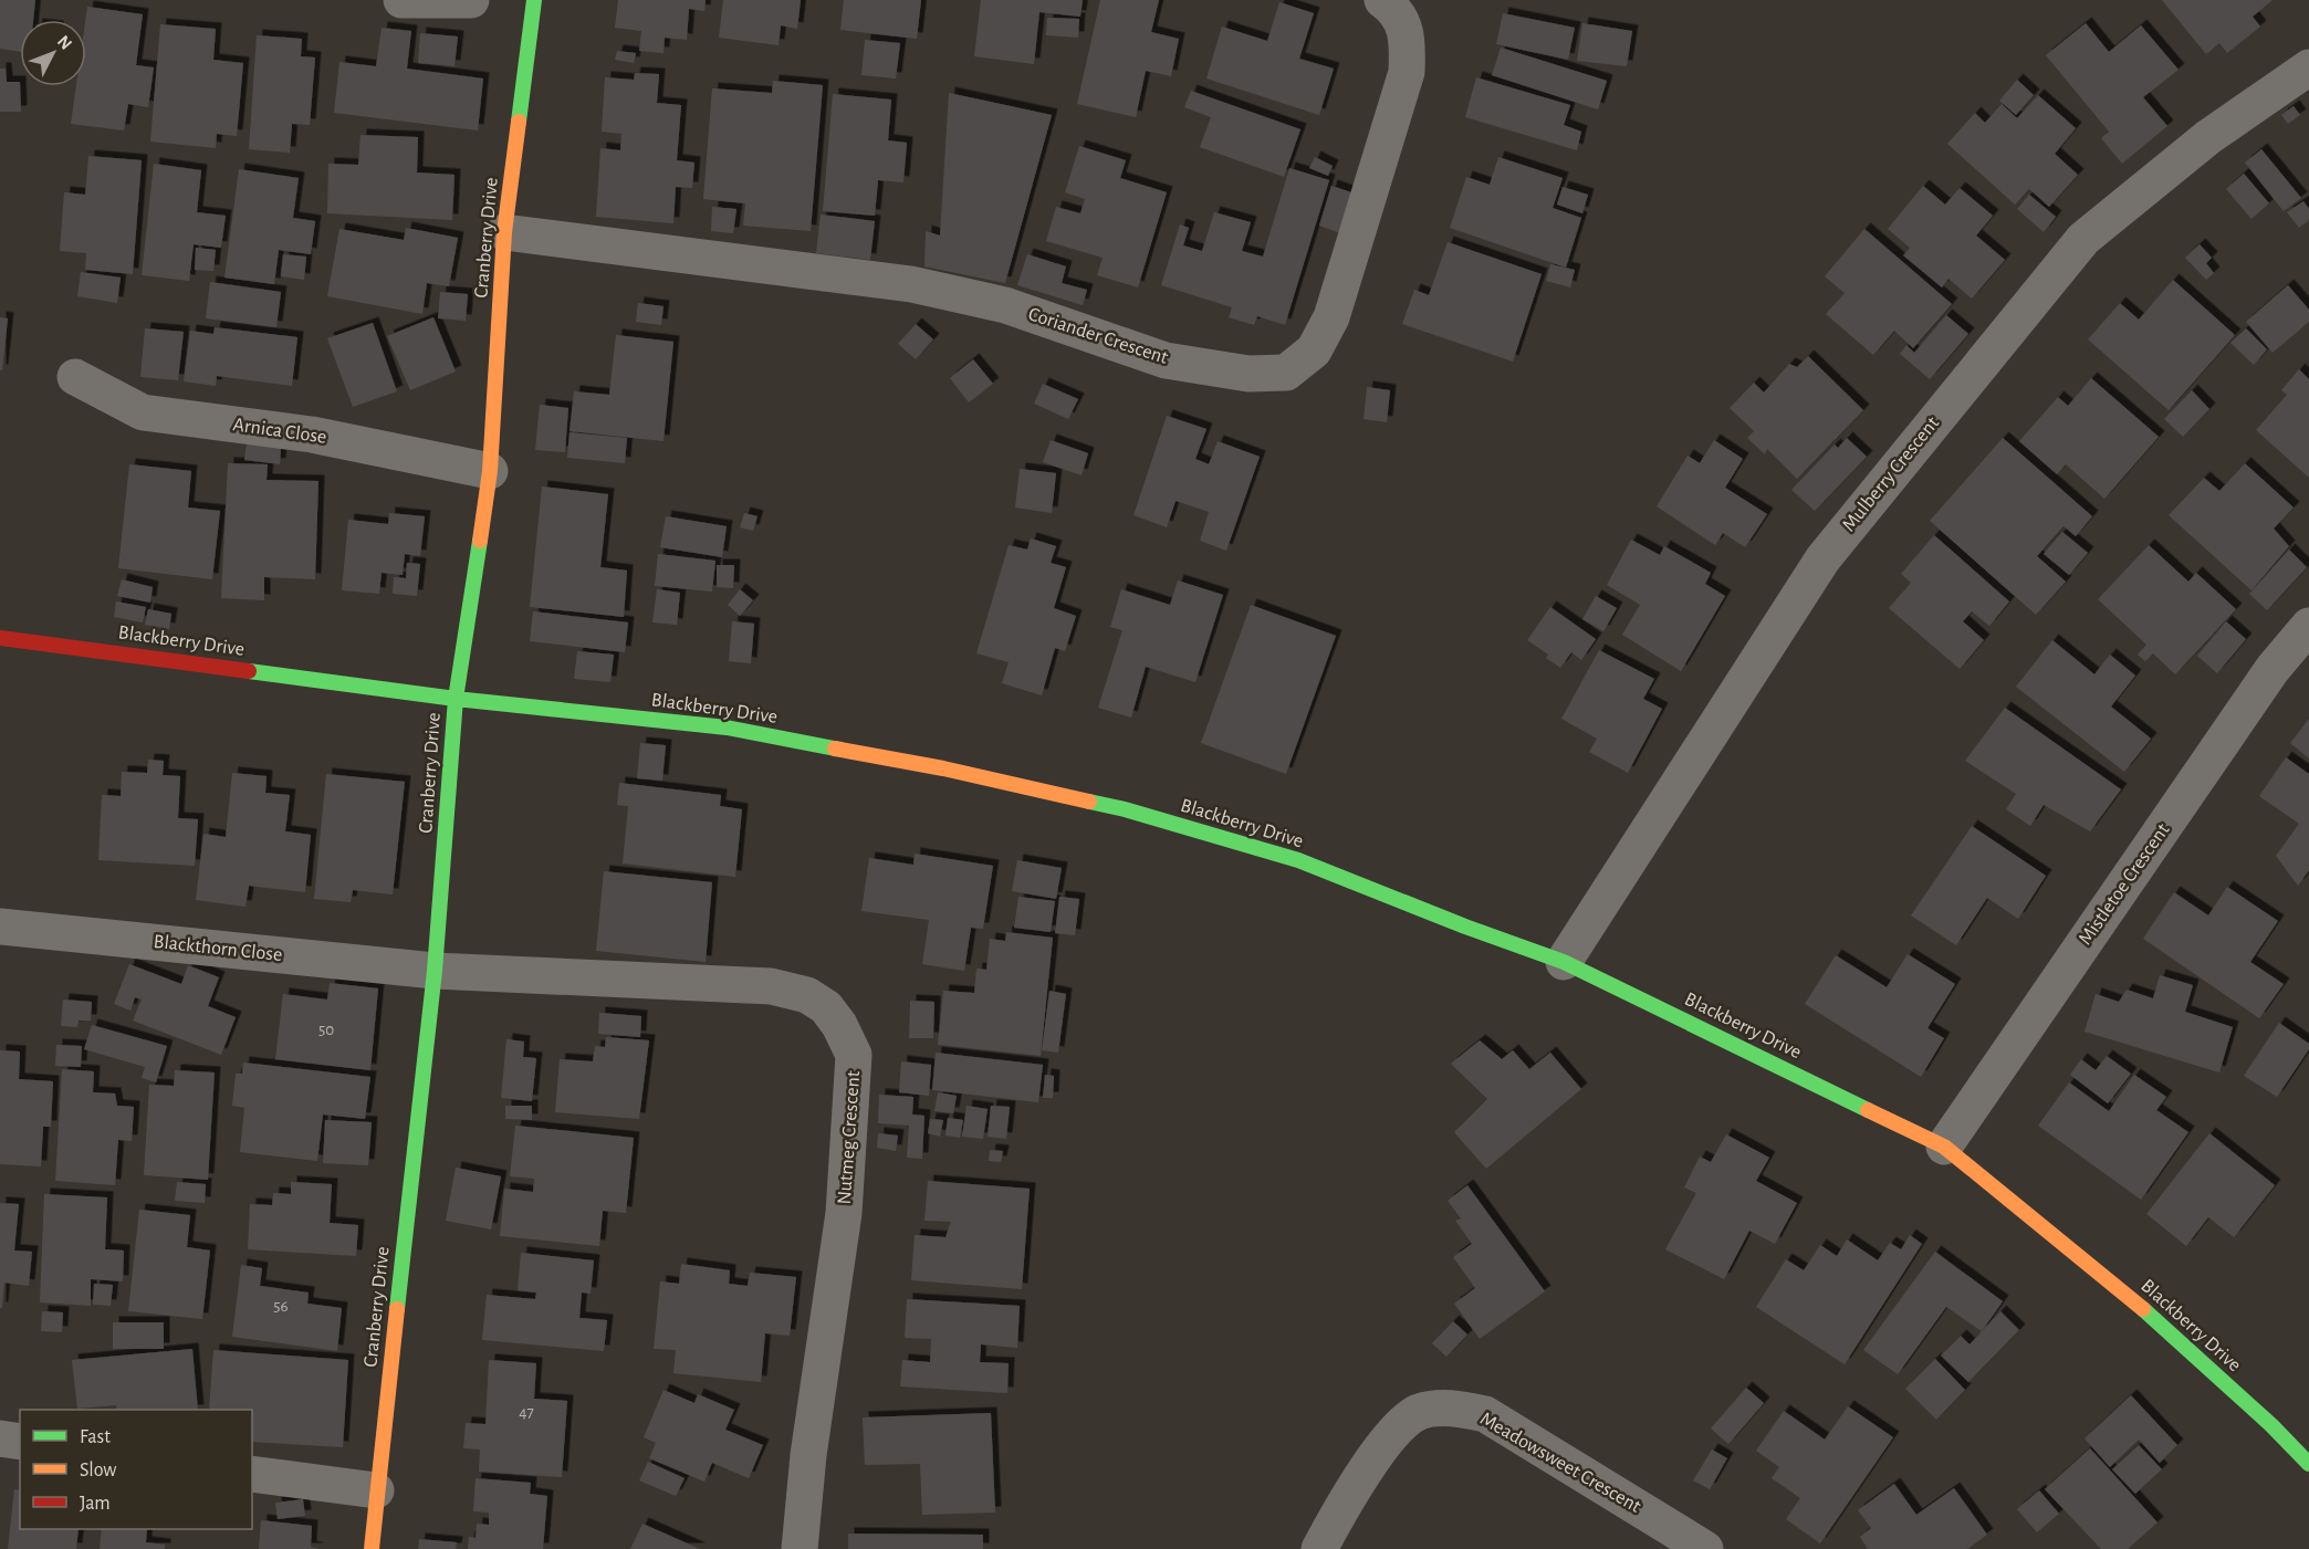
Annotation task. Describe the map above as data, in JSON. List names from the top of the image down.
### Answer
{
  "streets": {
    "street": [
      "Cranberry Drive",
      "Coriander Crescent",
      "Arnica Close",
      "Mulberry Crescent",
      "Blackberry Drive",
      "Mistletoe Crescent",
      "Blackthorn Close",
      "Nutmeg Crescent",
      "Meadowsweet Crescent"
    ]
  },
  "crossings": [
    ["Cranberry Drive", "Coriander Crescent"],
    ["Cranberry Drive", "Arnica Close"],
    ["Cranberry Drive", "Blackberry Drive"],
    ["Cranberry Drive", "Blackthorn Close"],
    ["Cranberry Drive", "Nutmeg Crescent"],
    ["Mulberry Crescent", "Blackberry Drive"],
    ["Blackberry Drive", "Mistletoe Crescent"],
    ["Blackthorn Close", "Nutmeg Crescent"]
  ],
  "house_numbers": ["50", "56", "47"],
  "legend": ["Fast", "Slow", "Jam"],
  "north": "top right"
}
